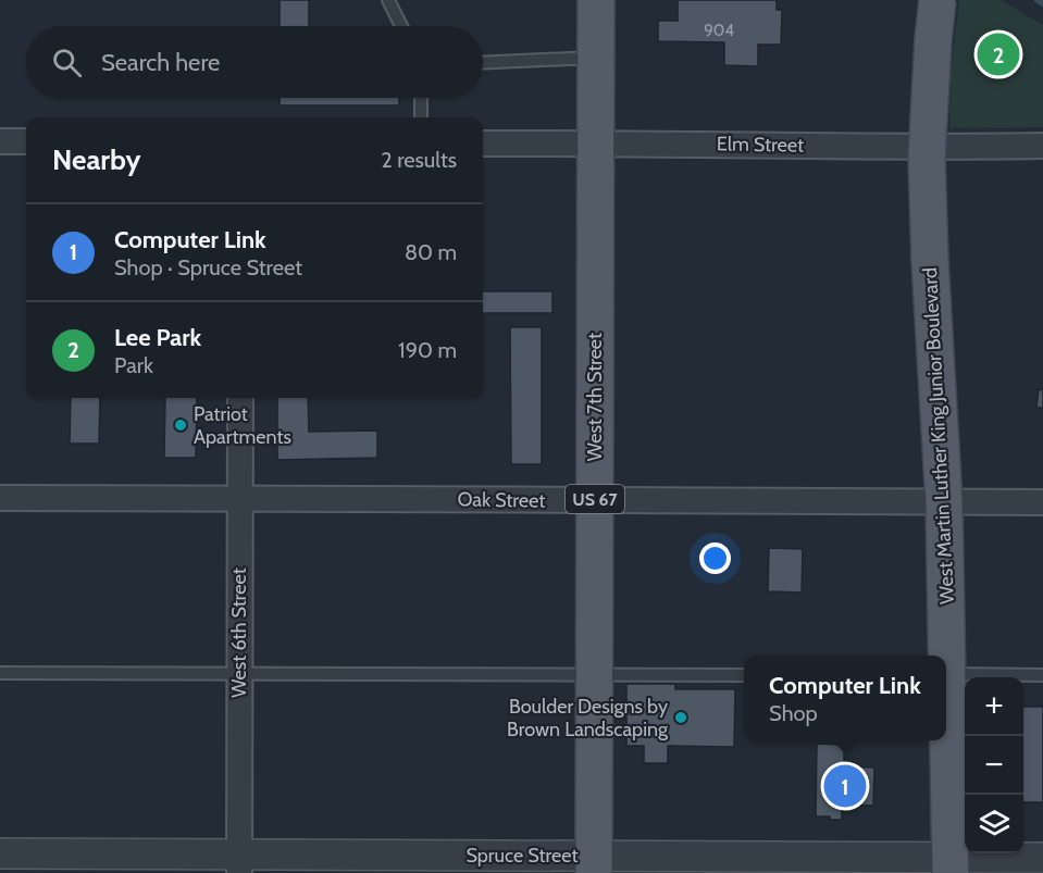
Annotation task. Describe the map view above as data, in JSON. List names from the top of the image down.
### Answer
{
  "streets": {
    "main road": ["West 7th Street", "West Martin Luther King Junior Boulevard", "US 67"],
    "street": [
      "Elm Street",
      "Oak Street",
      "West 6th Street",
      "Spruce Street"
    ]
  },
  "crossings": [
    ["Elm Street", "West 7th Street"],
    ["West 7th Street", "Oak Street"],
    ["West 7th Street", "Spruce Street"],
    ["West Martin Luther King Junior Boulevard", "Oak Street"],
    ["West Martin Luther King Junior Boulevard", "Spruce Street"],
    ["Oak Street", "West 6th Street"],
    ["West 6th Street", "Spruce Street"]
  ],
  "places": ["Patriot Apartments", "Boulder Designs by Brown Landscaping"],
  "house_numbers": ["904"],
  "page": {
    "search": "Search here",
    "pins": ["2", "1"],
    "heading": ["Nearby", "2 results"],
    "list": [
      {
        "mark": "1",
        "name": "Computer Link",
        "note": "Shop · Spruce Street",
        "value": "80 m"
      },
      {
        "mark": "2",
        "name": "Lee Park",
        "note": "Park",
        "value": "190 m"
      }
    ],
    "popup": ["Computer Link", "Shop"],
    "map_buttons": ["+", "−"]
  }
}
